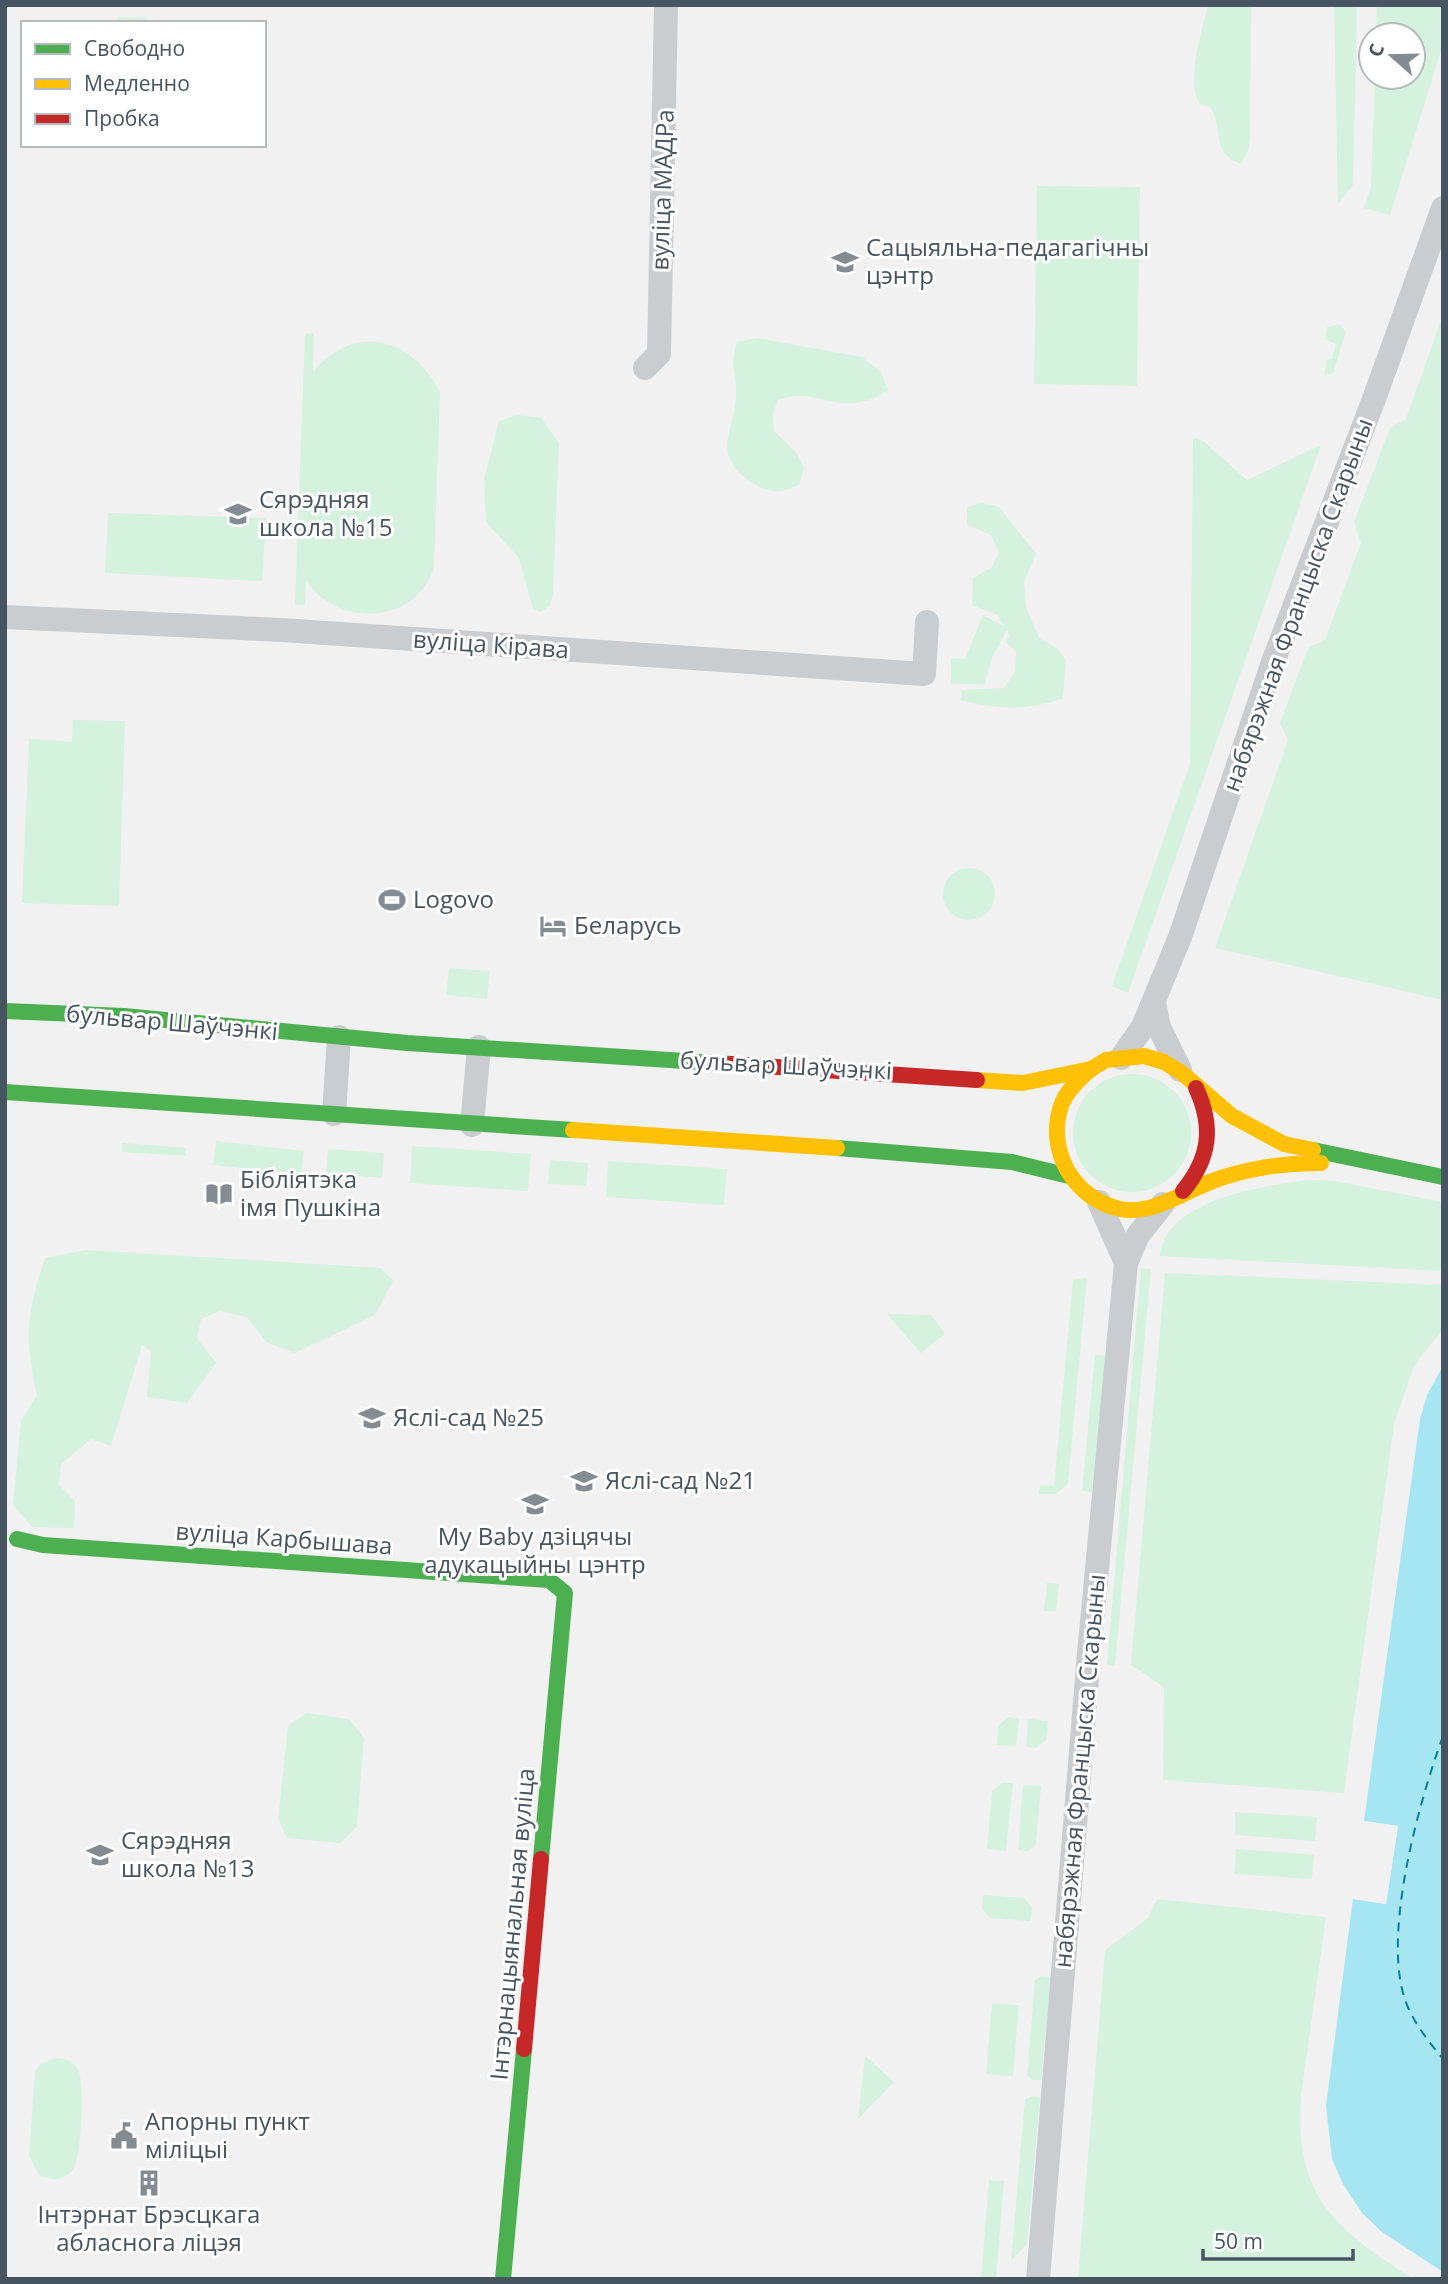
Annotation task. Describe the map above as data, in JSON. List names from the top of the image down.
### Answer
{
  "streets": {
    "main road": ["бульвар Шаўчэнкі", "вуліца Карбышава", "Інтэрнацыянальная вуліца"],
    "street": ["вуліца МАДРа", "набярэжная Францыска Скарыны", "вуліца Кірава"]
  },
  "crossings": [
    ["набярэжная Францыска Скарыны", "бульвар Шаўчэнкі"],
    ["вуліца Карбышава", "Інтэрнацыянальная вуліца"]
  ],
  "places": {
    "school or university": [
      "Сацыяльна-педагагічны цэнтр",
      "Сярэдняя школа №15",
      "Яслі-сад №25",
      "Яслі-сад №21",
      "My Baby дзіцячы адукацыйны цэнтр",
      "Сярэдняя школа №13"
    ],
    "sports": ["Logovo"],
    "hotel": ["Беларусь"],
    "library": ["Бібліятэка імя Пушкіна"],
    "public building": ["Апорны пункт міліцыі"],
    "building": ["Інтэрнат Брэсцкага абласнога ліцэя"]
  },
  "legend": ["Свободно", "Медленно", "Пробка"],
  "scale_bar": "50 m",
  "north": "left"
}
